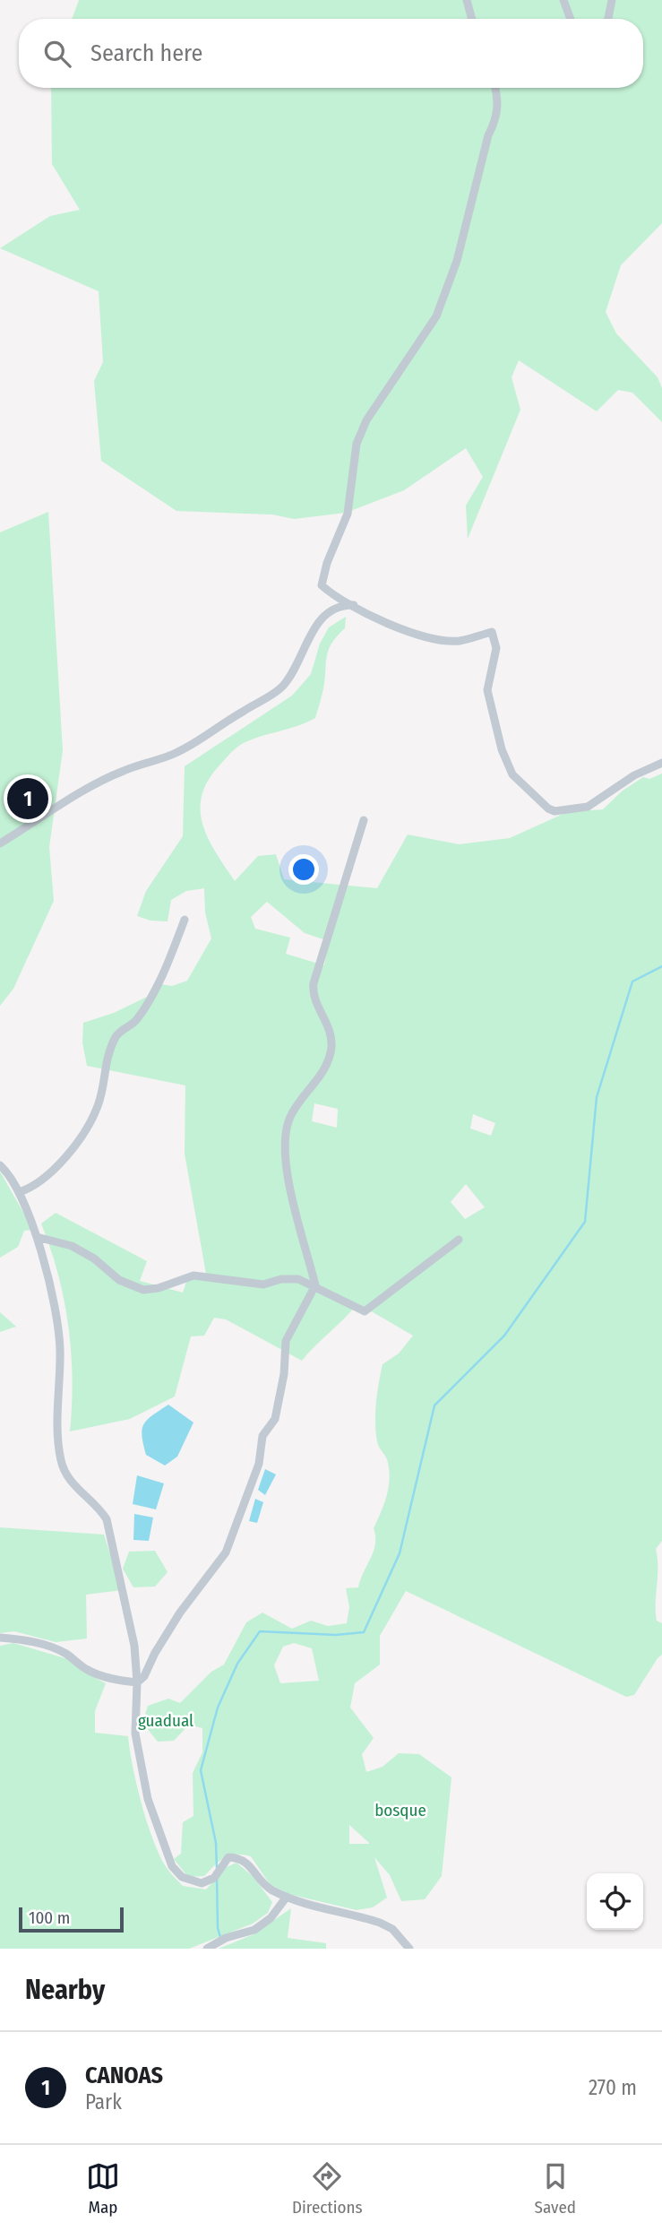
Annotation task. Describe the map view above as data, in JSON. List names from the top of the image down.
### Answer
{
  "parks": ["guadual", "bosque"],
  "scale_bar": "100 m",
  "page": {
    "search": "Search here",
    "pins": "1",
    "scale": "100 m",
    "heading": "Nearby",
    "list": [
      {
        "mark": "1",
        "name": "CANOAS",
        "note": "Park",
        "value": "270 m"
      }
    ],
    "nav": ["Map", "Directions", "Saved"]
  }
}
